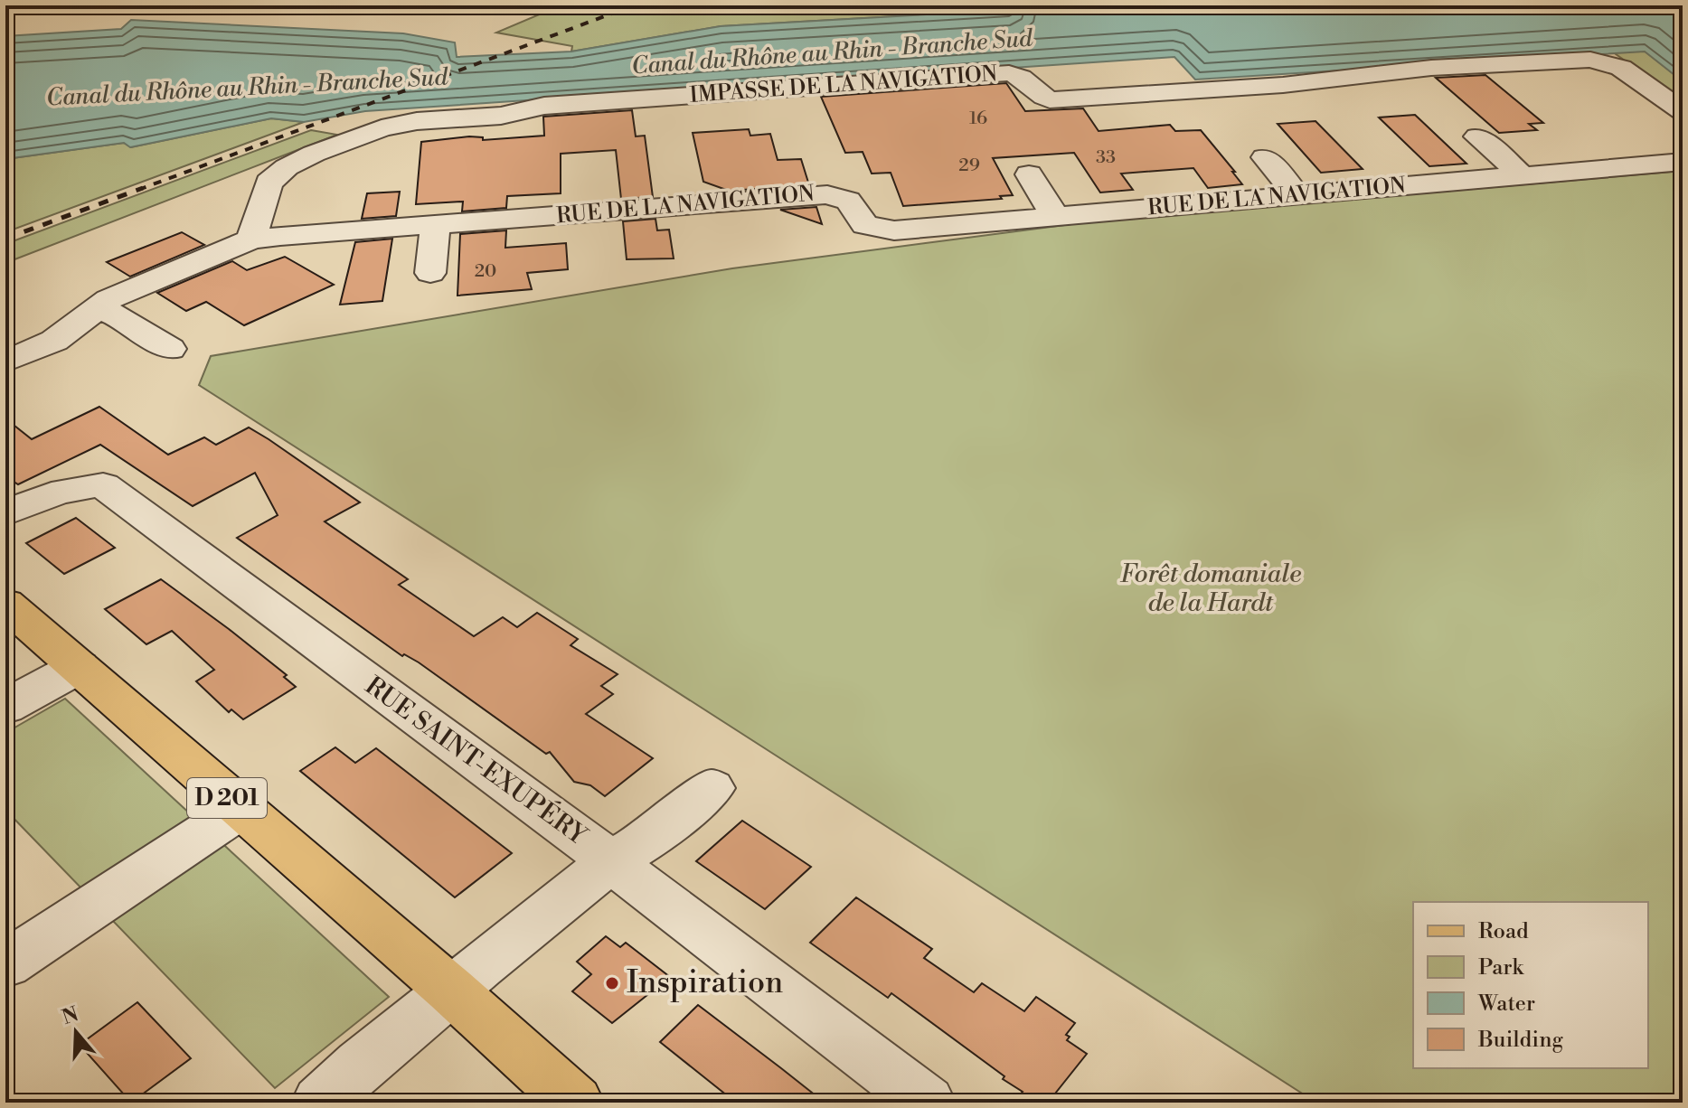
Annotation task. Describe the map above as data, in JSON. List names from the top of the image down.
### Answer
{
  "streets": {
    "main road": ["D 201"],
    "street": ["IMPASSE DE LA NAVIGATION", "RUE DE LA NAVIGATION", "RUE SAINT-EXUPÉRY"]
  },
  "crossings": [
    ["IMPASSE DE LA NAVIGATION", "RUE DE LA NAVIGATION"]
  ],
  "water": ["Canal du Rhône au Rhin - Branche Sud"],
  "parks": ["Forêt domaniale de la Hardt"],
  "places": ["Inspiration"],
  "house_numbers": [
    "16",
    "33",
    "29",
    "20"
  ],
  "legend": [
    "Road",
    "Park",
    "Water",
    "Building"
  ],
  "north": "top"
}
